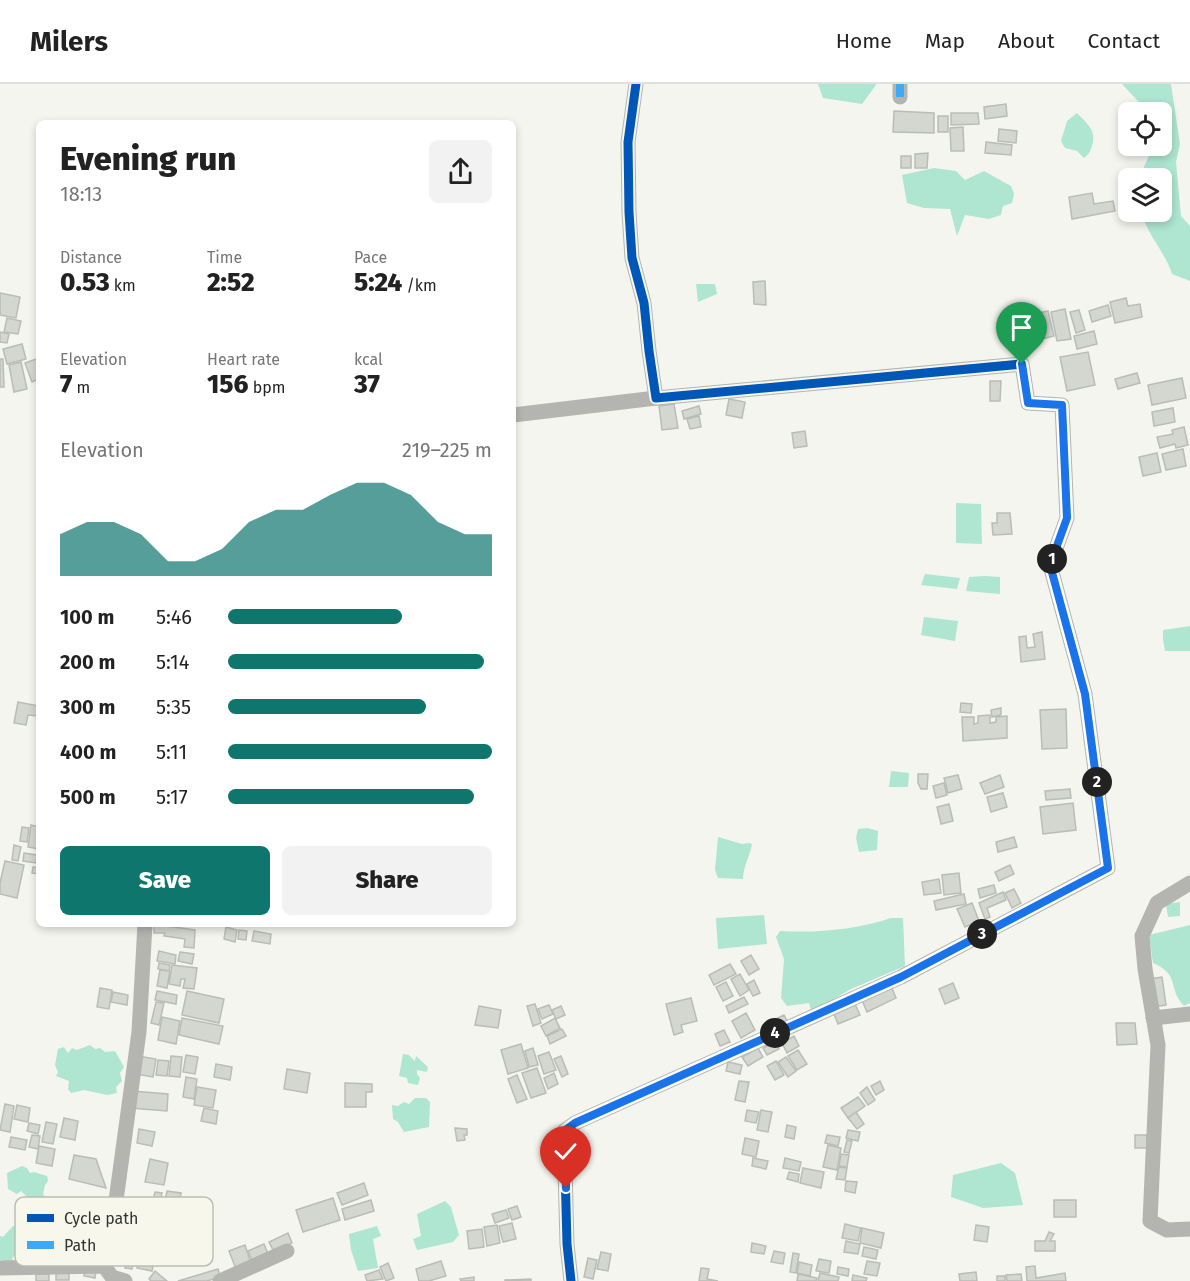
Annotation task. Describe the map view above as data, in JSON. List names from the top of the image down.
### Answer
{
  "legend": ["Cycle path", "Path"],
  "page": {
    "header": "Milers",
    "nav": [
      "Home",
      "Map",
      "About",
      "Contact"
    ],
    "heading": ["Evening run", "18:13"],
    "stats": [
      ["Distance", "0.53 km"],
      ["Time", "2:52"],
      ["Pace", "5:24 /km"],
      ["Elevation", "7 m"],
      ["Heart rate", "156 bpm"],
      ["kcal", "37"]
    ],
    "chart": ["Elevation", "219–225 m"],
    "pins": [
      "1",
      "2",
      "3",
      "4"
    ],
    "list": [
      {
        "name": "100 m",
        "note": "5:46"
      },
      {
        "name": "200 m",
        "note": "5:14"
      },
      {
        "name": "300 m",
        "note": "5:35"
      },
      {
        "name": "400 m",
        "note": "5:11"
      },
      {
        "name": "500 m",
        "note": "5:17"
      }
    ],
    "buttons": ["Save", "Share"]
  }
}
